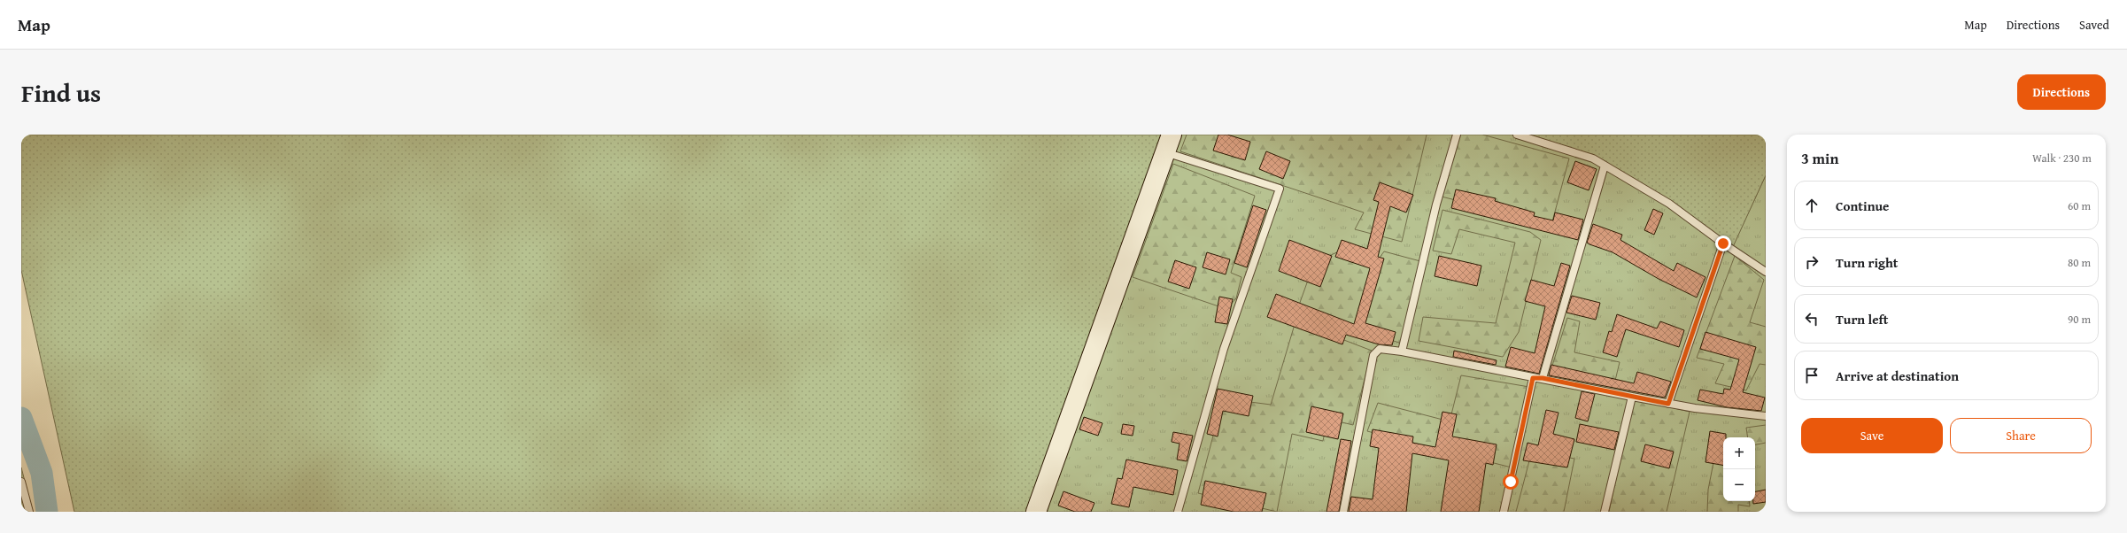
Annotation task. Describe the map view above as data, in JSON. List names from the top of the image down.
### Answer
{
  "page": {
    "header": "Map",
    "nav": ["Map", "Directions", "Saved"],
    "title": "Find us",
    "buttons": [
      "Directions",
      ["Save", "Share"]
    ],
    "heading": ["3 min", "Walk · 230 m"],
    "list": [
      ["Continue", "60 m"],
      ["Turn right", "80 m"],
      ["Turn left", "90 m"],
      "Arrive at destination"
    ],
    "map_buttons": ["+", "−"]
  }
}
